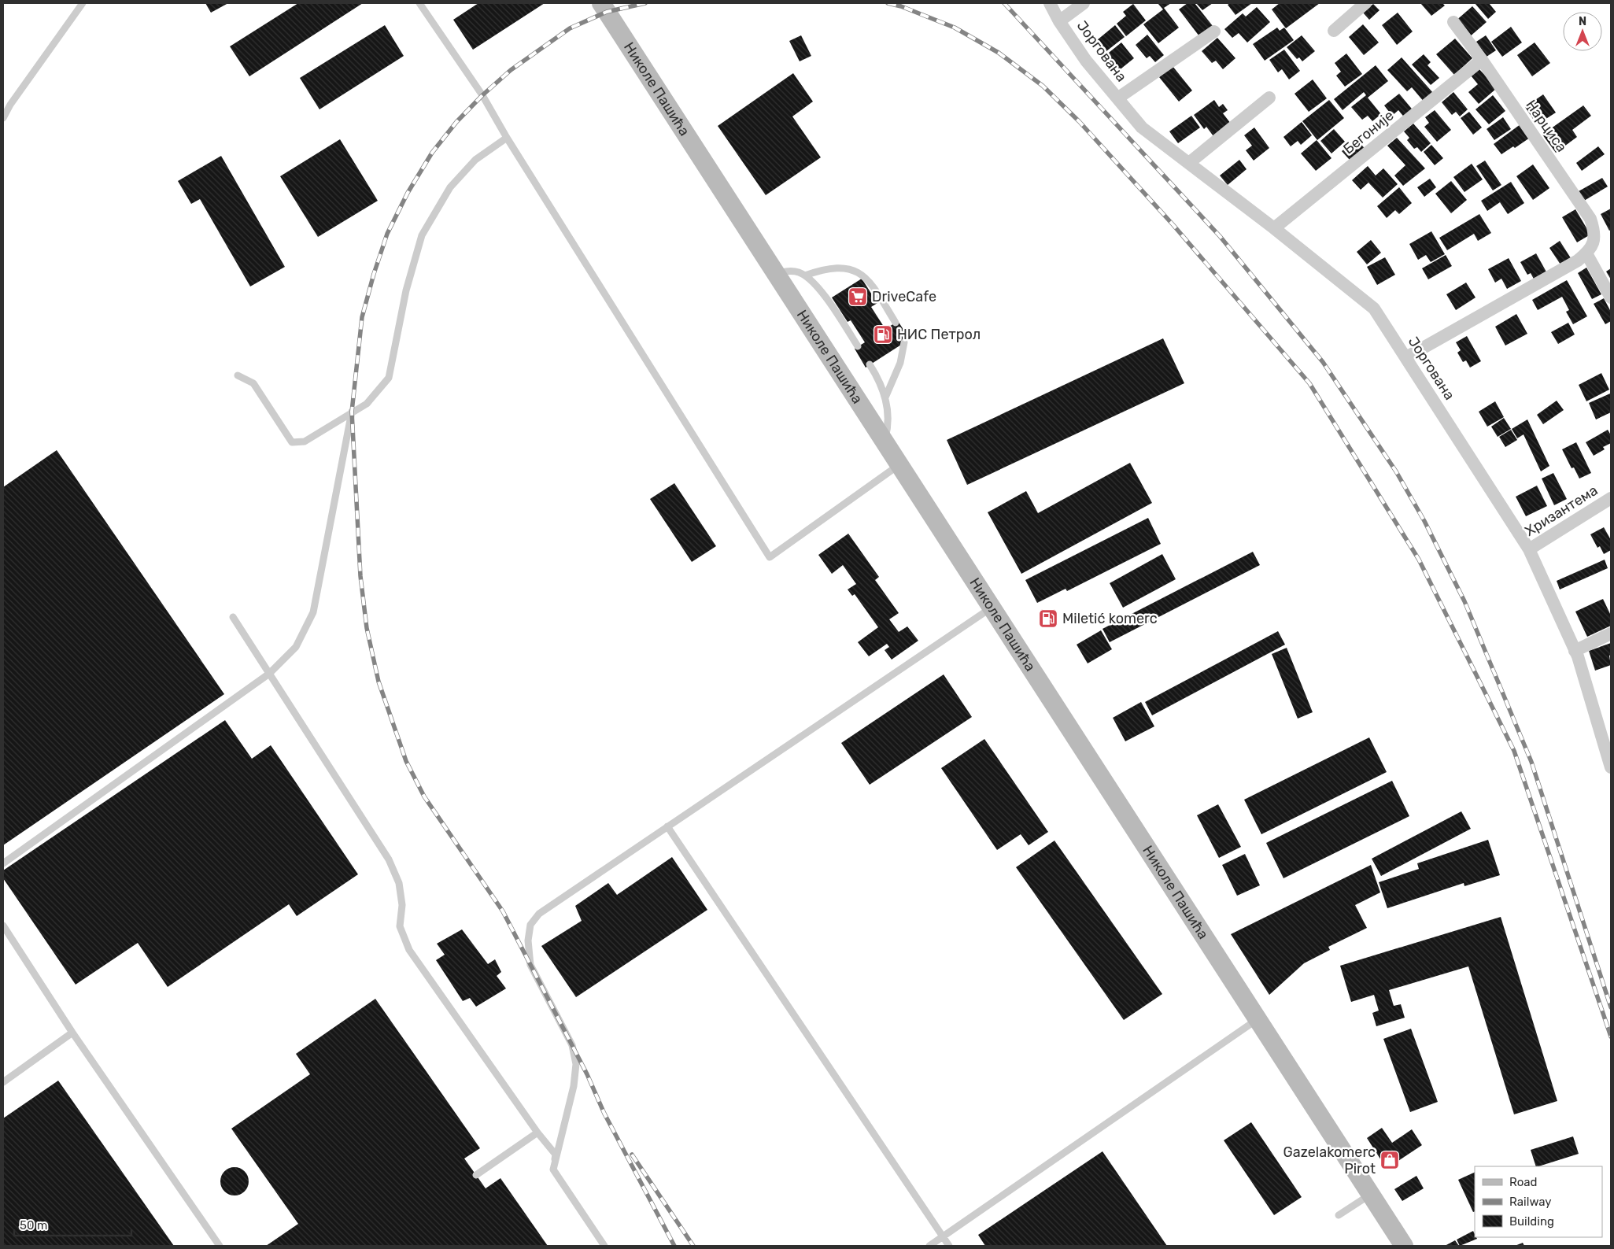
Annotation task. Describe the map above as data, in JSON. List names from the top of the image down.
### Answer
{
  "streets": {
    "main road": ["Николе Пашића"],
    "street": [
      "Јоргована",
      "Нарциса",
      "Бегоније",
      "Хризантема"
    ]
  },
  "crossings": [
    ["Јоргована", "Нарциса"],
    ["Јоргована", "Бегоније"],
    ["Јоргована", "Хризантема"],
    ["Нарциса", "Бегоније"]
  ],
  "places": {
    "supermarket": ["DriveCafe"],
    "fuel station": ["НИС Петрол", "Miletić komerc"],
    "shop": ["Gazelakomerc Pirot"]
  },
  "legend": ["Road", "Railway", "Building"],
  "scale_bar": "50 m",
  "north": "top"
}
